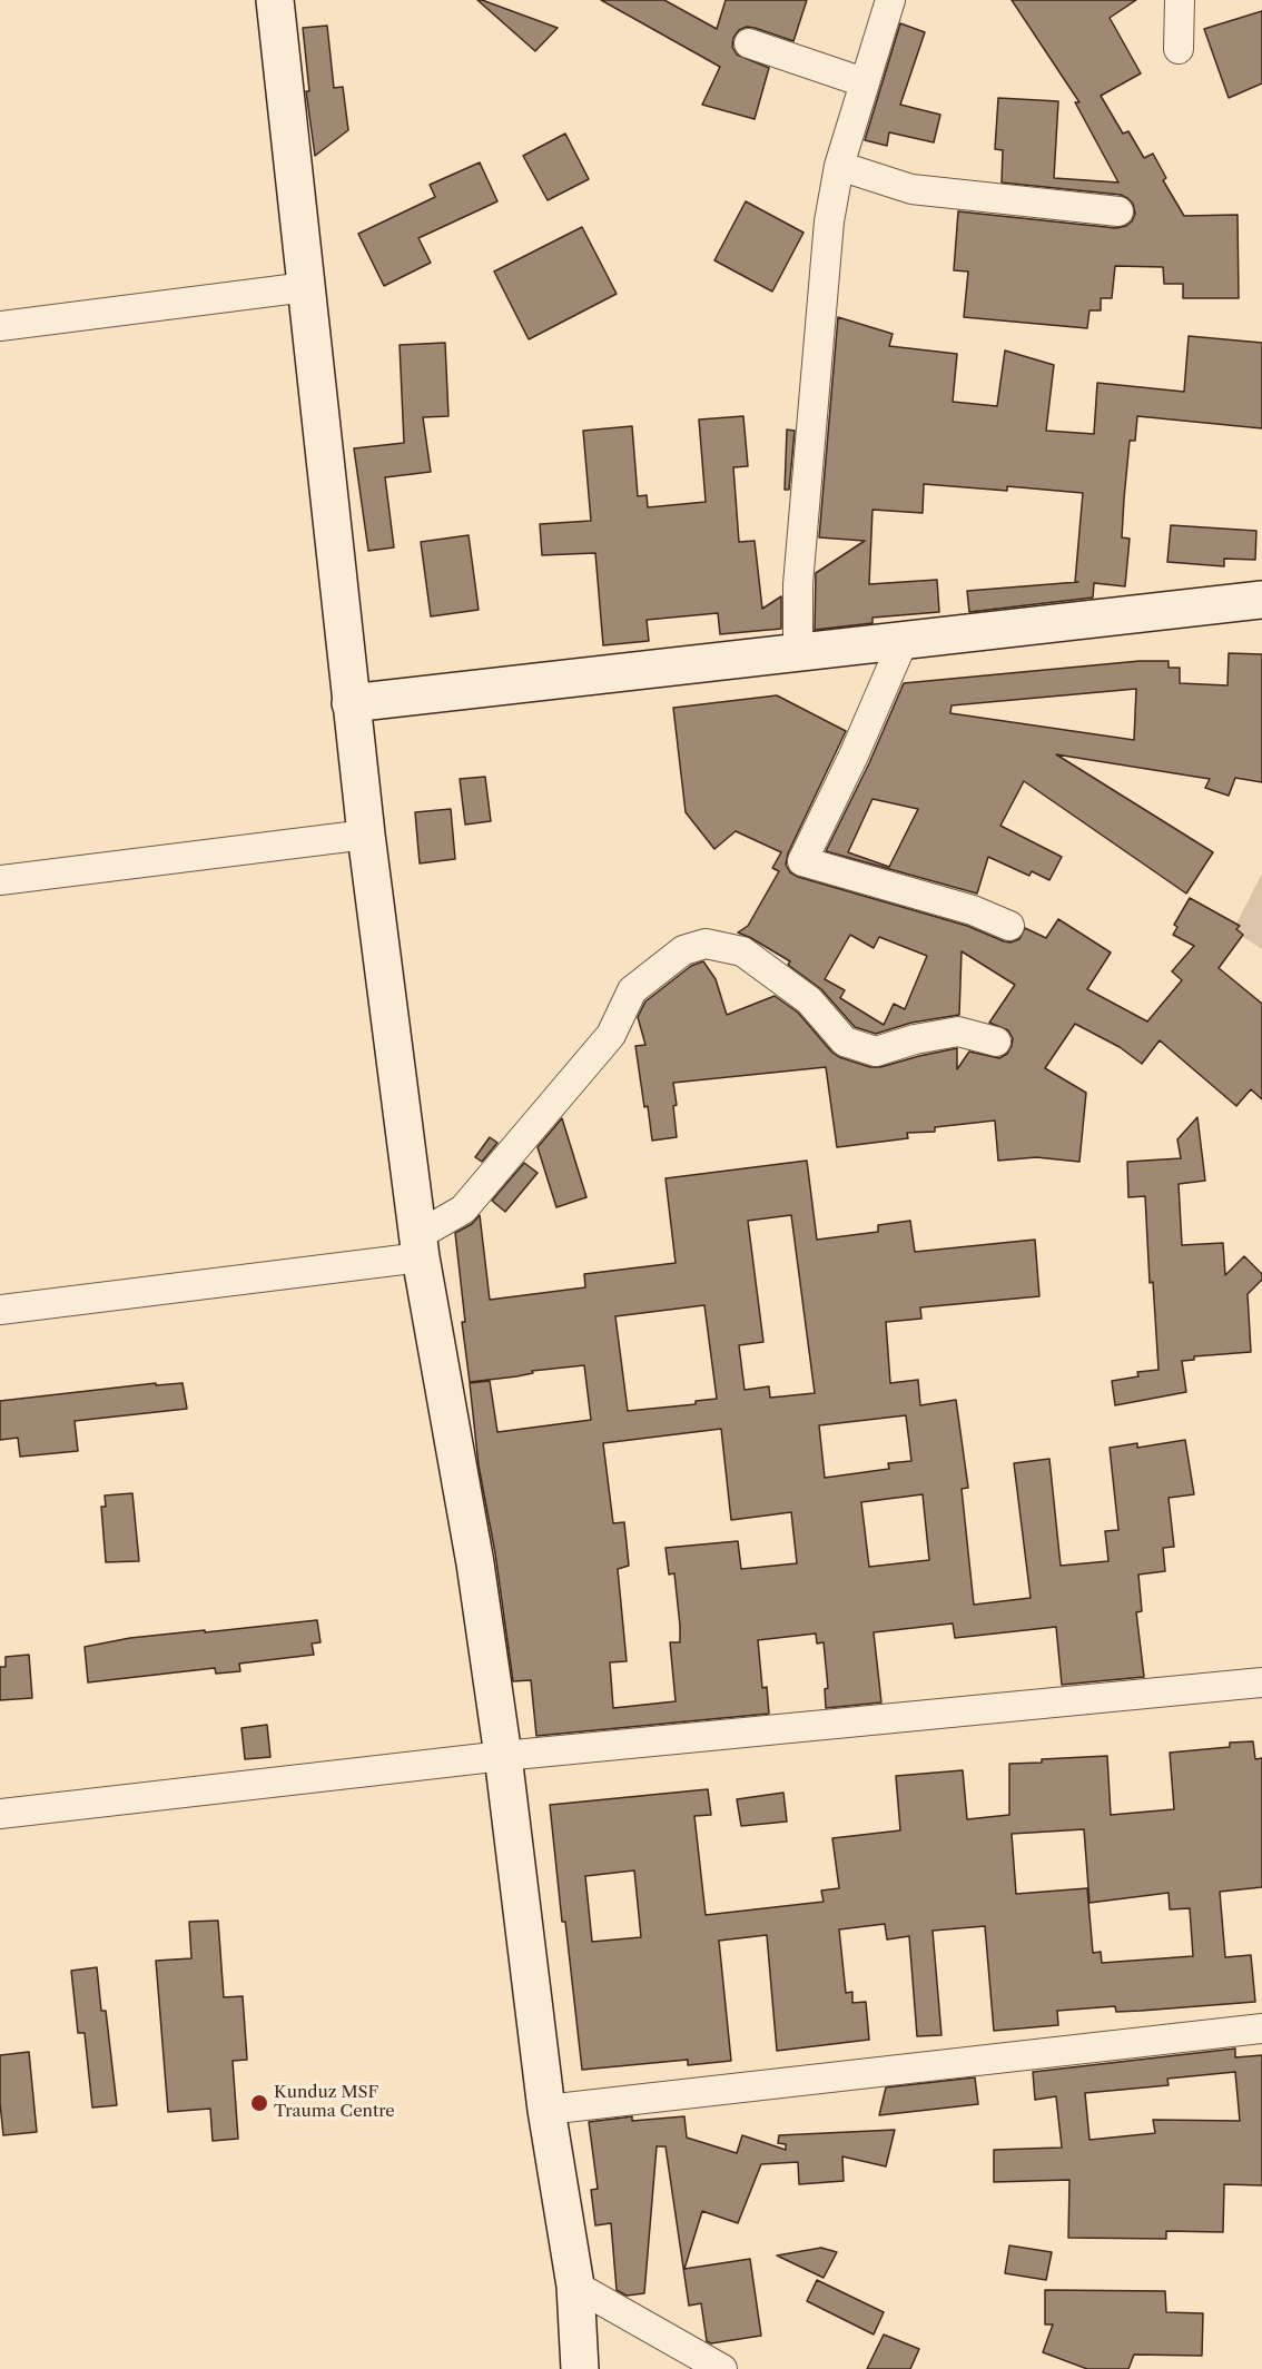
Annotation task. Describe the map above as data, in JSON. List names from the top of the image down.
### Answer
{
  "places": ["Kunduz MSF Trauma Centre"]
}
